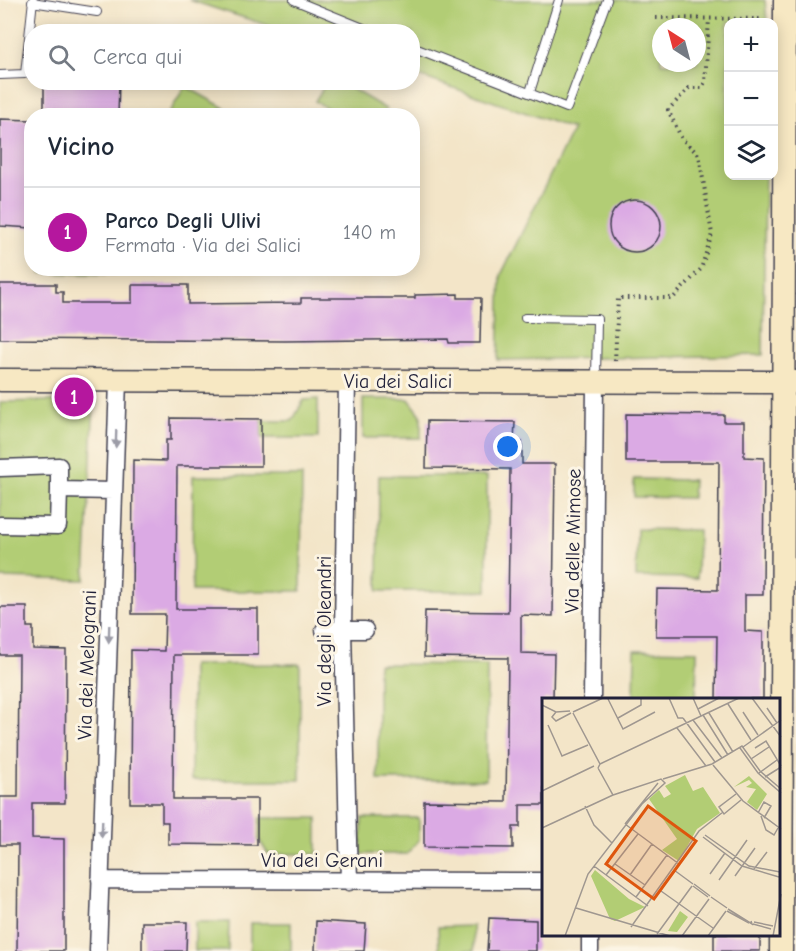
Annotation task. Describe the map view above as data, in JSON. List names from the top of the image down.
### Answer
{
  "streets": {
    "street": [
      "Via dei Salici",
      "Via delle Mimose",
      "Via degli Oleandri",
      "Via dei Melograni",
      "Via dei Gerani"
    ]
  },
  "crossings": [
    ["Via dei Salici", "Via delle Mimose"],
    ["Via dei Salici", "Via degli Oleandri"],
    ["Via dei Salici", "Via dei Melograni"],
    ["Via degli Oleandri", "Via dei Gerani"],
    ["Via dei Melograni", "Via dei Gerani"]
  ],
  "one_way": ["Via dei Melograni"],
  "north": "top left",
  "page": {
    "map_buttons": ["+", "−"],
    "search": "Cerca qui",
    "heading": "Vicino",
    "list": [
      {
        "mark": "1",
        "name": "Parco Degli Ulivi",
        "note": "Fermata · Via dei Salici",
        "value": "140 m"
      }
    ],
    "pins": "1"
  }
}
